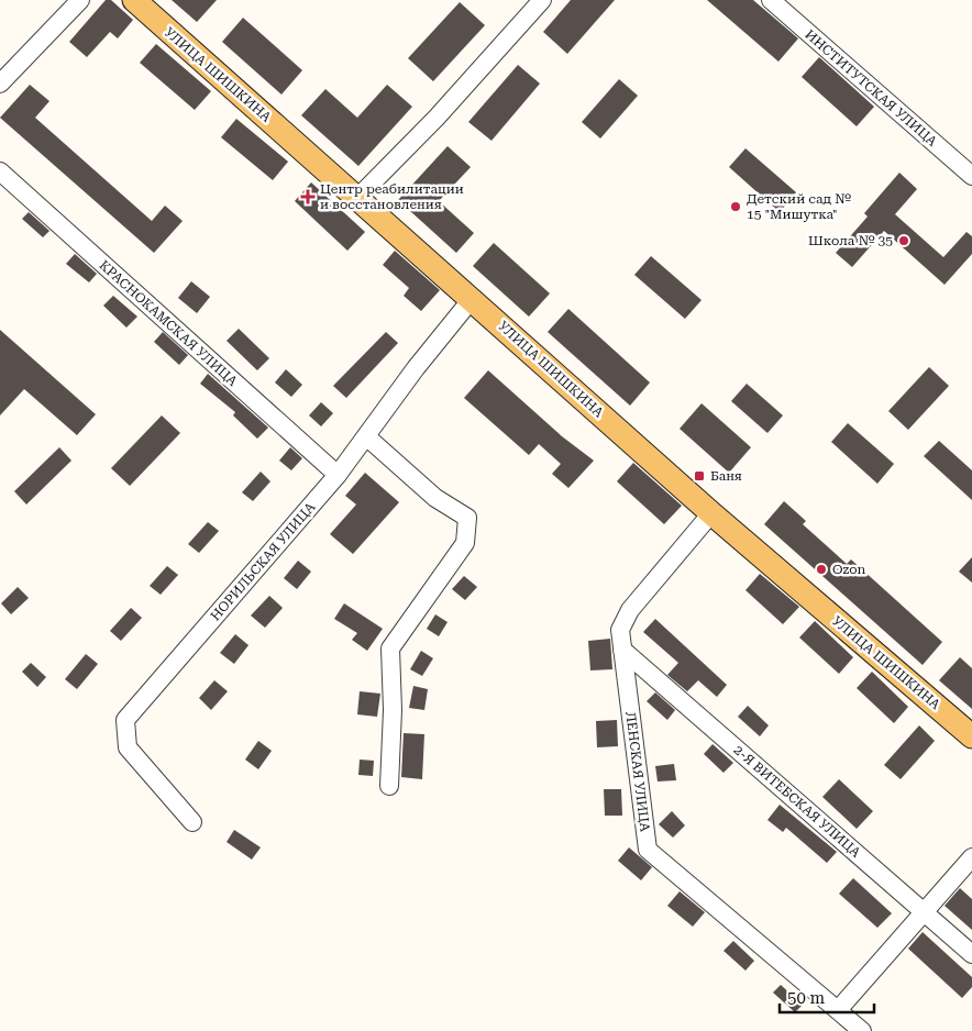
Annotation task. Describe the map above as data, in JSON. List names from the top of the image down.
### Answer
{
  "streets": {
    "main road": ["УЛИЦА ШИШКИНА"],
    "street": [
      "ИНСТИТУТСКАЯ УЛИЦА",
      "КРАСНОКАМСКАЯ УЛИЦА",
      "НОРИЛЬСКАЯ УЛИЦА",
      "ЛЕНСКАЯ УЛИЦА",
      "2-Я ВИТЕБСКАЯ УЛИЦА"
    ]
  },
  "crossings": [
    ["УЛИЦА ШИШКИНА", "НОРИЛЬСКАЯ УЛИЦА"],
    ["УЛИЦА ШИШКИНА", "ЛЕНСКАЯ УЛИЦА"],
    ["КРАСНОКАМСКАЯ УЛИЦА", "НОРИЛЬСКАЯ УЛИЦА"],
    ["ЛЕНСКАЯ УЛИЦА", "2-Я ВИТЕБСКАЯ УЛИЦА"]
  ],
  "places": {
    "health": ["Центр реабилитации и восстановления"],
    "other": ["Детский сад № 15 \"Мишутка\"", "Школа № 35", "Ozon"],
    "transit": ["Баня"]
  },
  "scale_bar": "50 m"
}
